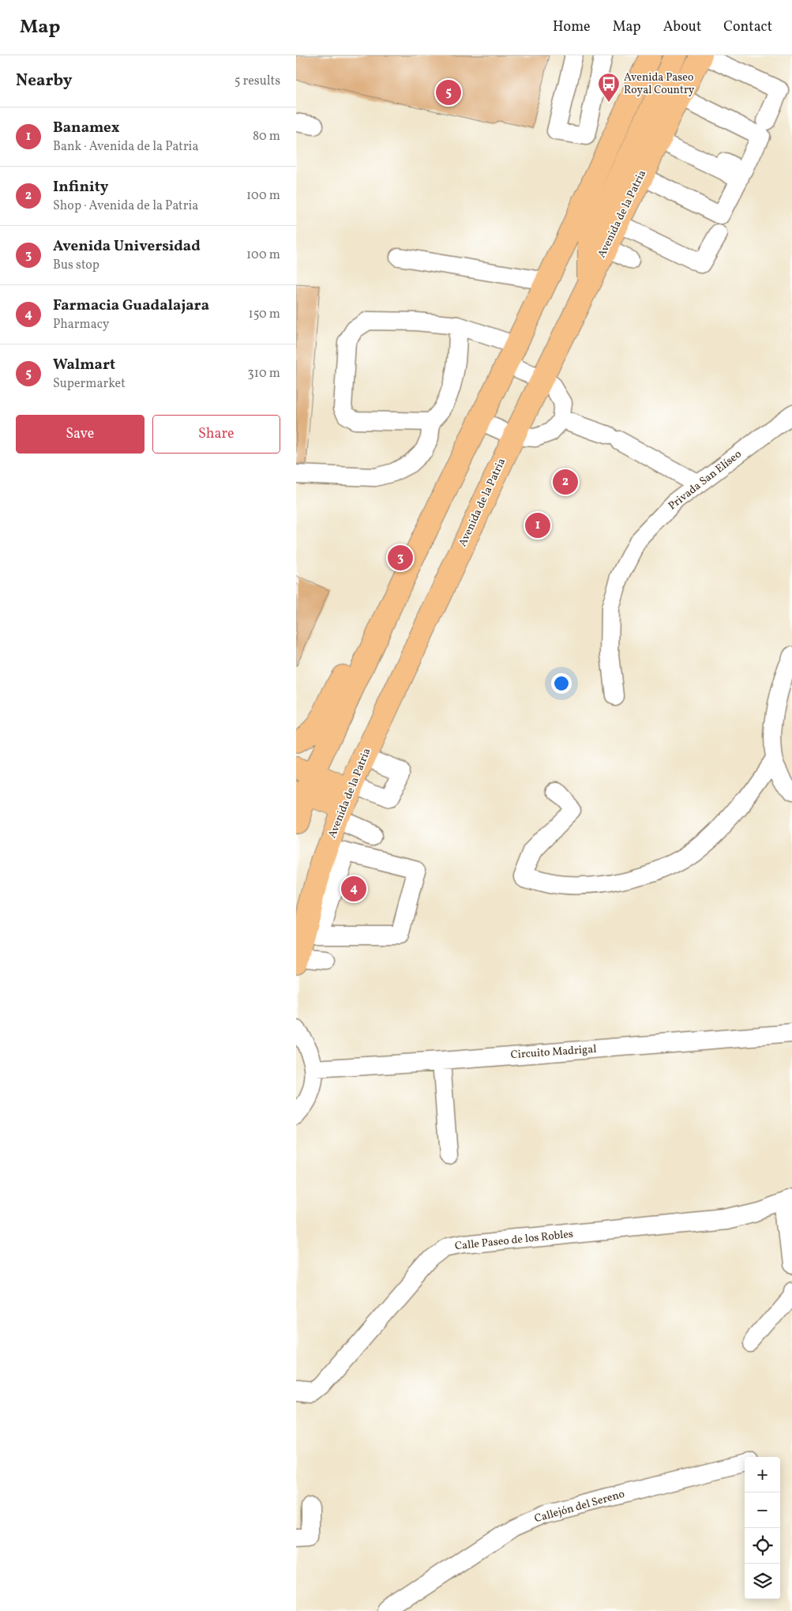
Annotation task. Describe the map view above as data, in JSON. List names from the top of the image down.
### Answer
{
  "streets": {
    "main road": ["Avenida de la Patria"],
    "street": [
      "Privada San Elíseo",
      "Circuito Madrigal",
      "Calle Paseo de los Robles",
      "Callejón del Sereno"
    ]
  },
  "places": {
    "bus stop": ["Avenida Paseo Royal Country"]
  },
  "page": {
    "header": "Map",
    "nav": [
      "Home",
      "Map",
      "About",
      "Contact"
    ],
    "heading": ["Nearby", "5 results"],
    "pins": [
      "5",
      "2",
      "1",
      "3",
      "4"
    ],
    "list": [
      {
        "mark": "1",
        "name": "Banamex",
        "note": "Bank · Avenida de la Patria",
        "value": "80 m"
      },
      {
        "mark": "2",
        "name": "Infinity",
        "note": "Shop · Avenida de la Patria",
        "value": "100 m"
      },
      {
        "mark": "3",
        "name": "Avenida Universidad",
        "note": "Bus stop",
        "value": "100 m"
      },
      {
        "mark": "4",
        "name": "Farmacia Guadalajara",
        "note": "Pharmacy",
        "value": "150 m"
      },
      {
        "mark": "5",
        "name": "Walmart",
        "note": "Supermarket",
        "value": "310 m"
      }
    ],
    "buttons": ["Save", "Share"],
    "map_buttons": ["+", "−"]
  }
}
